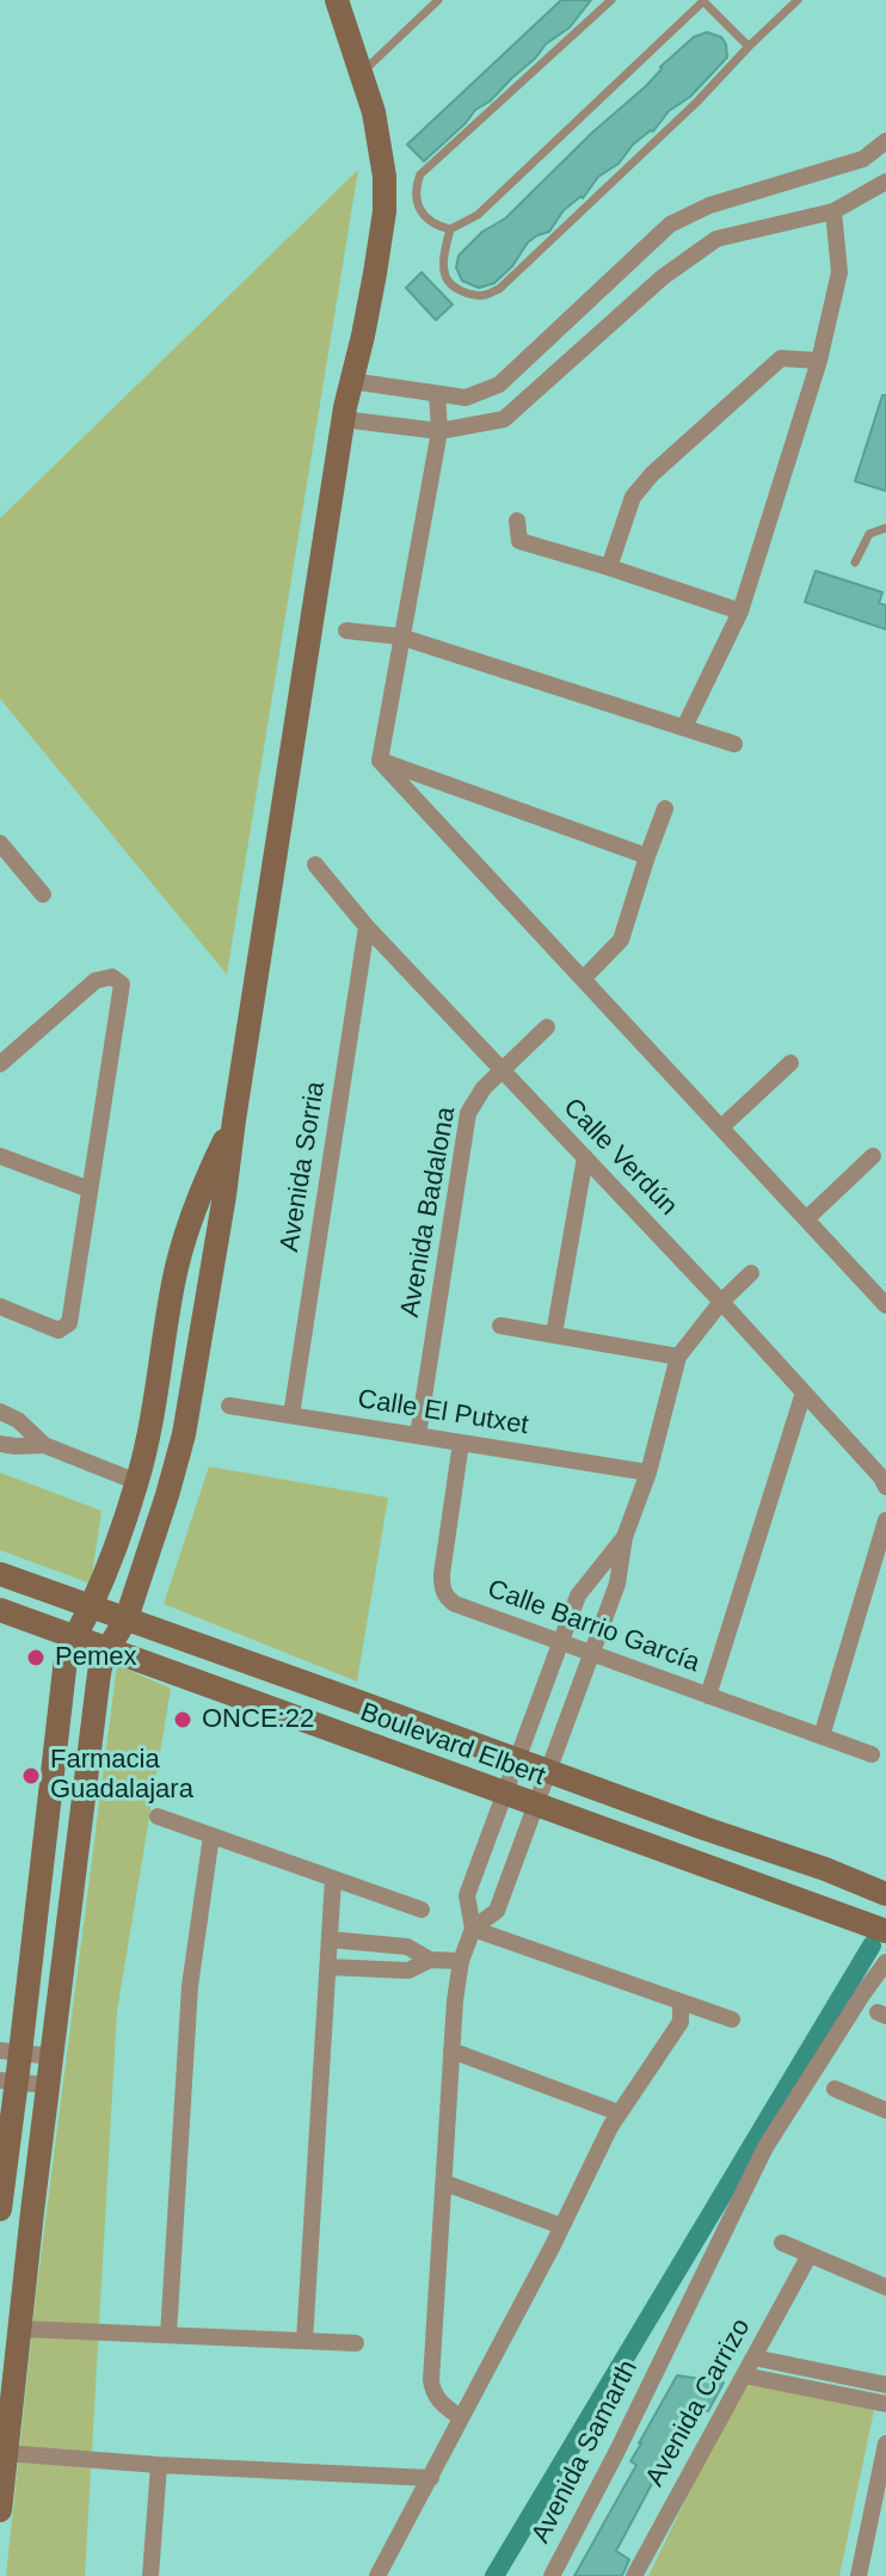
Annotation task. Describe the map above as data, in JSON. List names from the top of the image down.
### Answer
{
  "streets": {
    "street": [
      "Calle Verdún",
      "Avenida Sorria",
      "Avenida Badalona",
      "Calle El Putxet",
      "Calle Barrio García",
      "Boulevard Elbert",
      "Avenida Carrizo",
      "Avenida Samarth"
    ]
  },
  "crossings": [
    ["Calle Verdún", "Avenida Sorria"],
    ["Calle Verdún", "Avenida Badalona"],
    ["Avenida Sorria", "Calle El Putxet"],
    ["Avenida Badalona", "Calle El Putxet"],
    ["Calle El Putxet", "Calle Barrio García"]
  ],
  "places": ["Pemex", "ONCE:22", "Farmacia Guadalajara"]
}
